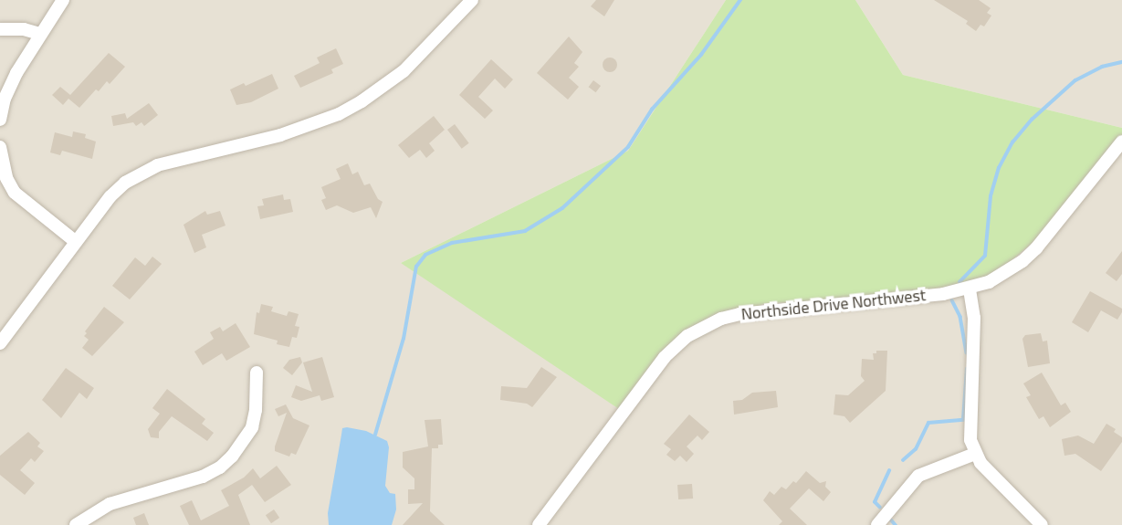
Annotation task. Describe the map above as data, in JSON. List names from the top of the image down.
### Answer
{
  "streets": {
    "street": ["Northside Drive Northwest"]
  }
}
